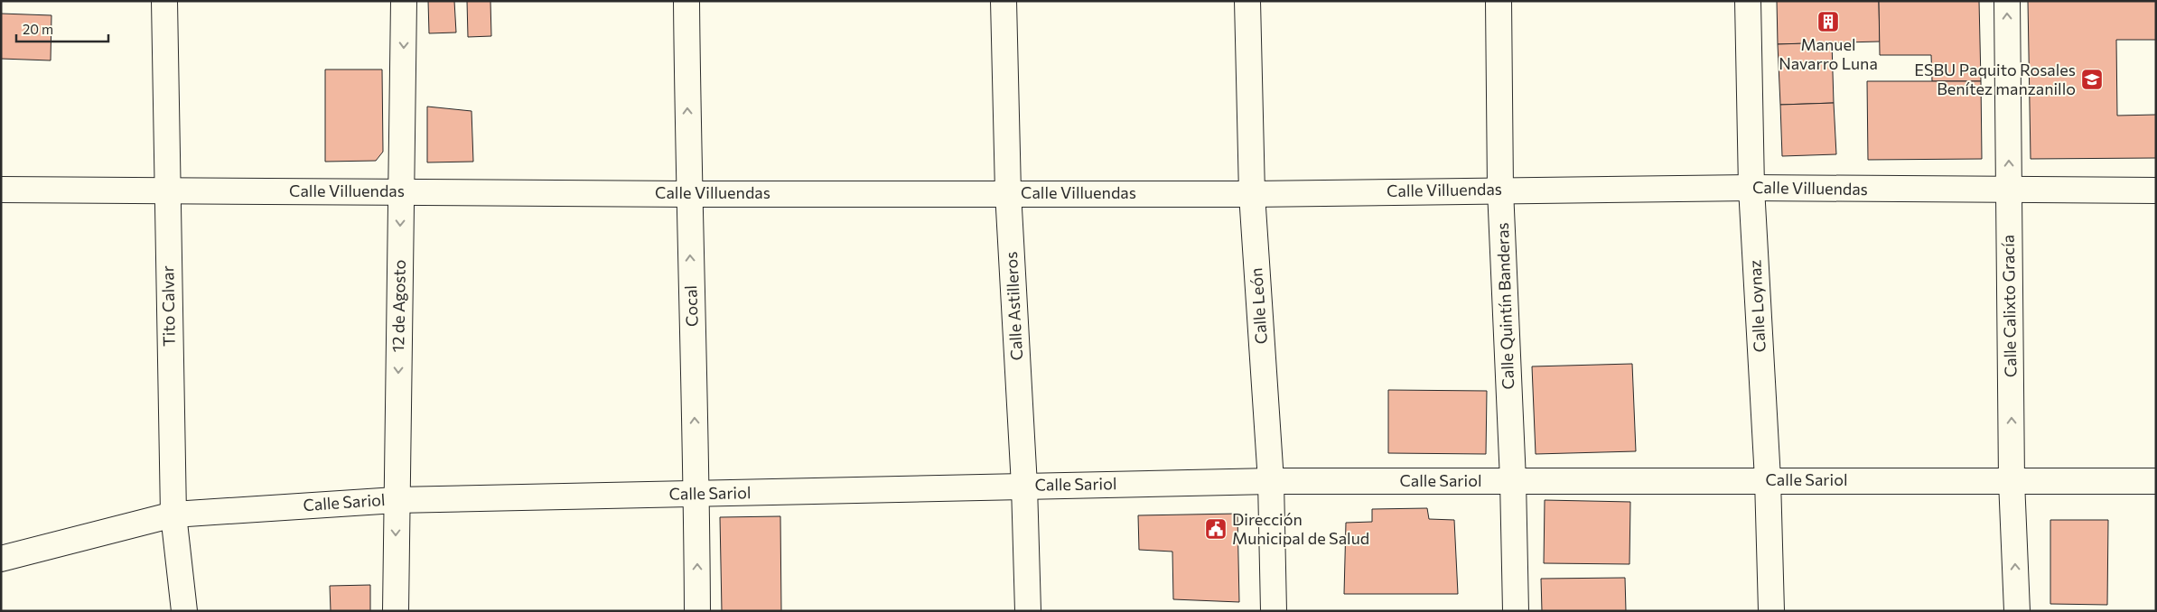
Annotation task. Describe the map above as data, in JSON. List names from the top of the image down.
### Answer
{
  "streets": {
    "street": [
      "Calle Villuendas",
      "Tito Calvar",
      "12 de Agosto",
      "Cocal",
      "Calle Astilleros",
      "Calle León",
      "Calle Quintín Banderas",
      "Calle Loynaz",
      "Calle Calixto Gracía",
      "Calle Sariol"
    ]
  },
  "crossings": [
    ["Calle Villuendas", "Tito Calvar"],
    ["Calle Villuendas", "12 de Agosto"],
    ["Calle Villuendas", "Cocal"],
    ["Calle Villuendas", "Calle Astilleros"],
    ["Calle Villuendas", "Calle León"],
    ["Calle Villuendas", "Calle Quintín Banderas"],
    ["Calle Villuendas", "Calle Loynaz"],
    ["Calle Villuendas", "Calle Calixto Gracía"],
    ["Tito Calvar", "Calle Sariol"],
    ["12 de Agosto", "Calle Sariol"],
    ["Cocal", "Calle Sariol"],
    ["Calle Astilleros", "Calle Sariol"],
    ["Calle León", "Calle Sariol"],
    ["Calle Quintín Banderas", "Calle Sariol"],
    ["Calle Loynaz", "Calle Sariol"],
    ["Calle Calixto Gracía", "Calle Sariol"]
  ],
  "one_way": ["12 de Agosto", "Cocal", "Calle Calixto Gracía"],
  "places": {
    "building": ["Manuel Navarro Luna"],
    "school or university": ["ESBU Paquito Rosales Benítez manzanillo"],
    "public building": ["Dirección Municipal de Salud"]
  },
  "scale_bar": "20 m"
}
